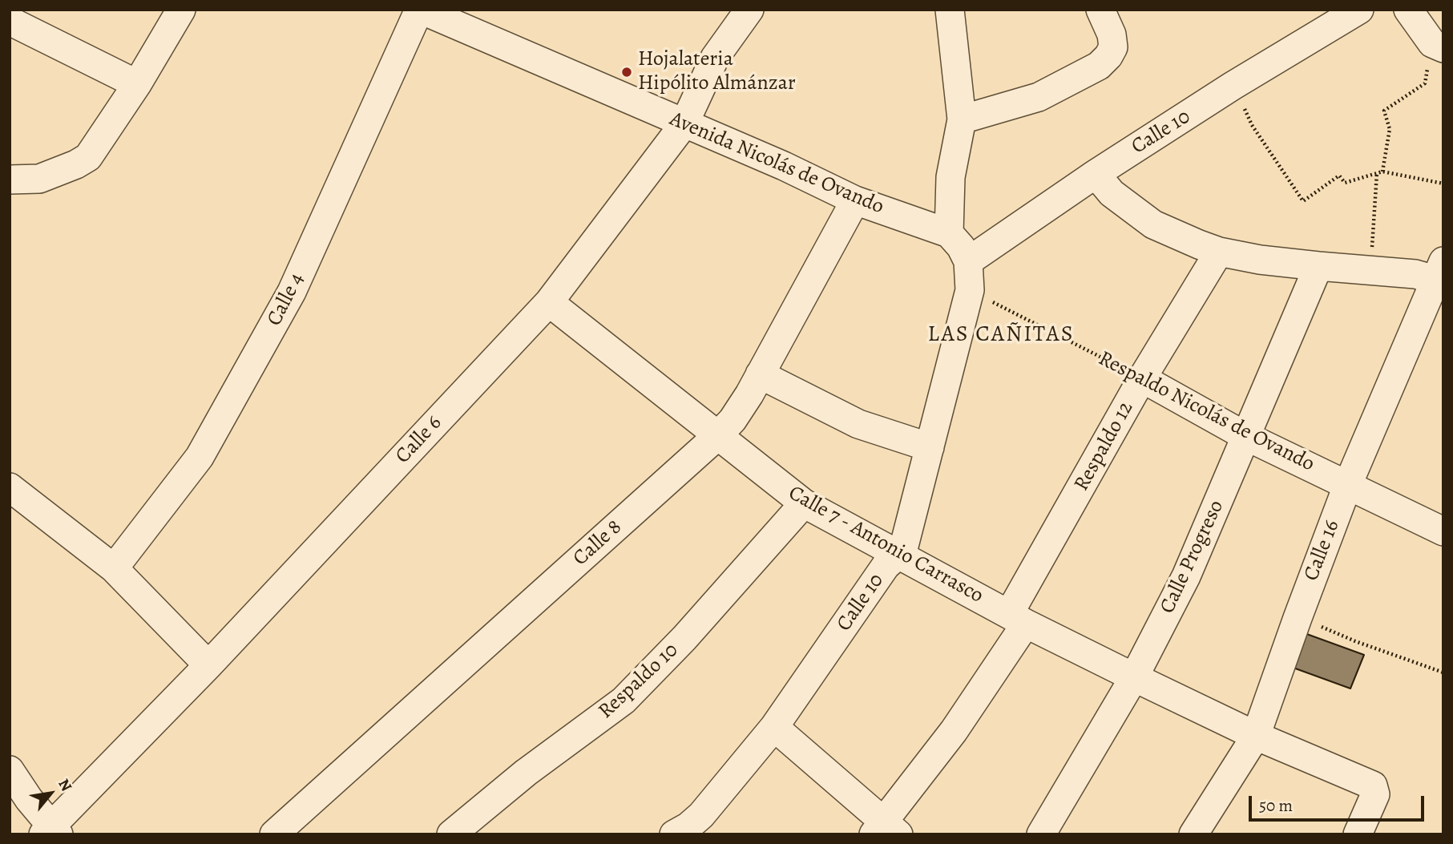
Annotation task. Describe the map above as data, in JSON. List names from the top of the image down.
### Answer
{
  "streets": {
    "street": [
      "Calle 10",
      "Avenida Nicolás de Ovando",
      "Calle 4",
      "Respaldo Nicolás de Ovando",
      "Calle 6",
      "Respaldo 12",
      "Calle 8",
      "Calle 7 - Antonio Carrasco",
      "Calle 16",
      "Calle Progreso",
      "Respaldo 10"
    ]
  },
  "crossings": [
    ["Calle 10", "Avenida Nicolás de Ovando"],
    ["Calle 10", "Respaldo Nicolás de Ovando"],
    ["Calle 10", "Calle 7 - Antonio Carrasco"],
    ["Avenida Nicolás de Ovando", "Calle 4"],
    ["Avenida Nicolás de Ovando", "Calle 6"],
    ["Avenida Nicolás de Ovando", "Calle 8"],
    ["Respaldo Nicolás de Ovando", "Respaldo 12"],
    ["Respaldo Nicolás de Ovando", "Calle 16"],
    ["Respaldo Nicolás de Ovando", "Calle Progreso"],
    ["Calle 6", "Calle 7 - Antonio Carrasco"],
    ["Respaldo 12", "Calle 7 - Antonio Carrasco"],
    ["Calle 8", "Calle 7 - Antonio Carrasco"],
    ["Calle 7 - Antonio Carrasco", "Calle 16"],
    ["Calle 7 - Antonio Carrasco", "Calle Progreso"],
    ["Calle 7 - Antonio Carrasco", "Respaldo 10"]
  ],
  "districts": ["LAS CAÑITAS"],
  "places": ["Hojalateria Hipólito Almánzar"],
  "scale_bar": "50 m",
  "north": "top right"
}
